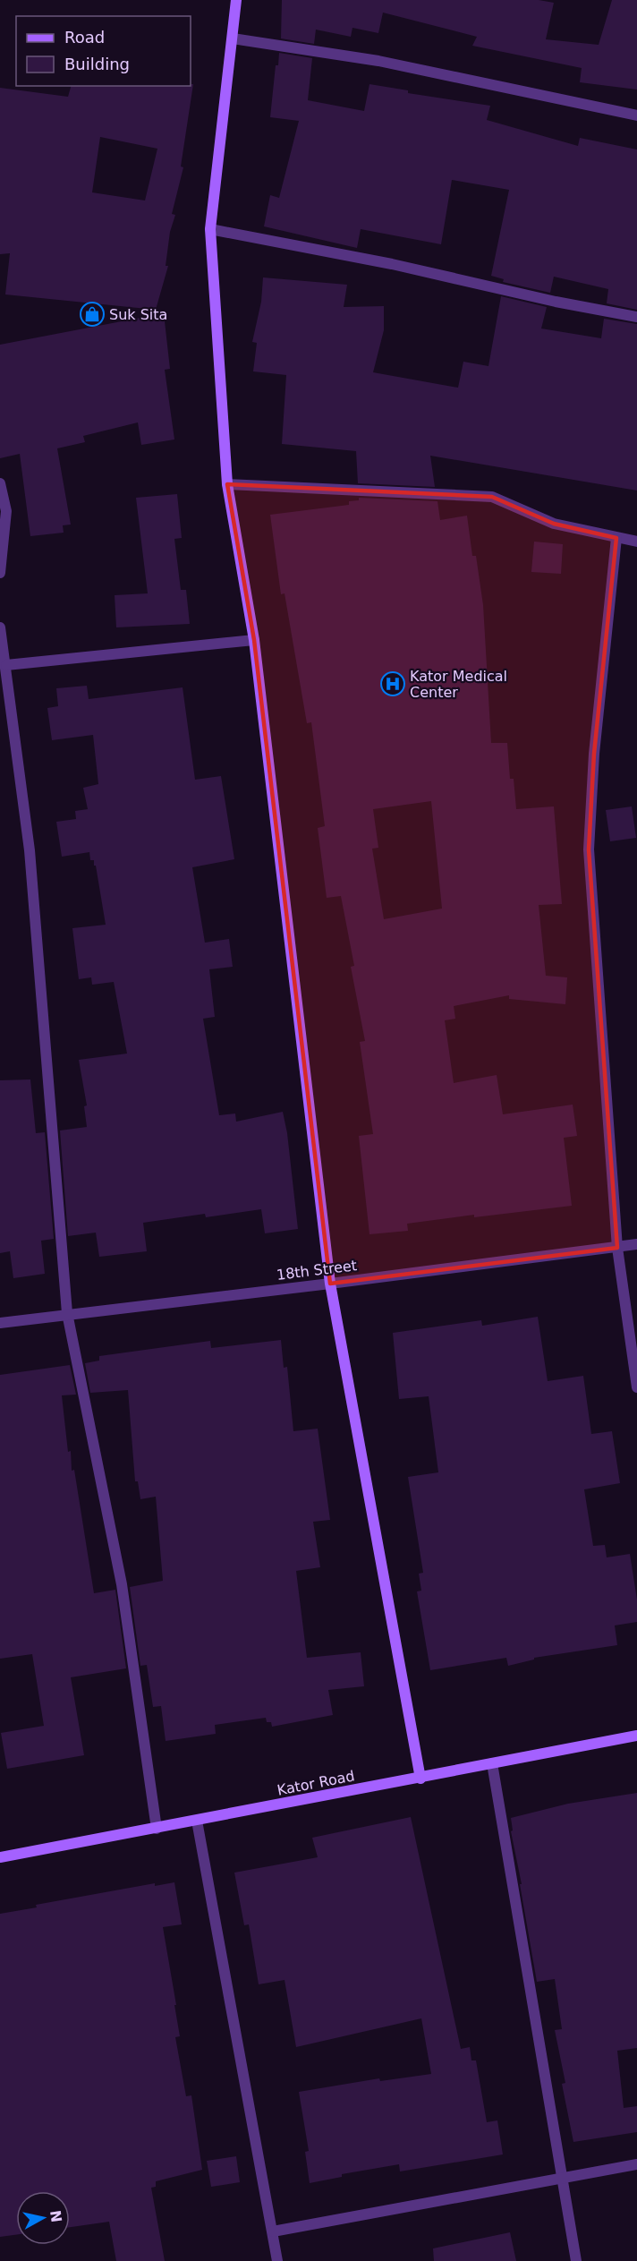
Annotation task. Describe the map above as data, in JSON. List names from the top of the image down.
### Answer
{
  "streets": {
    "street": ["18th Street", "Kator Road"]
  },
  "places": {
    "shop": ["Suk Sita"],
    "hospital": ["Kator Medical Center"]
  },
  "legend": ["Road", "Building"],
  "north": "right"
}
